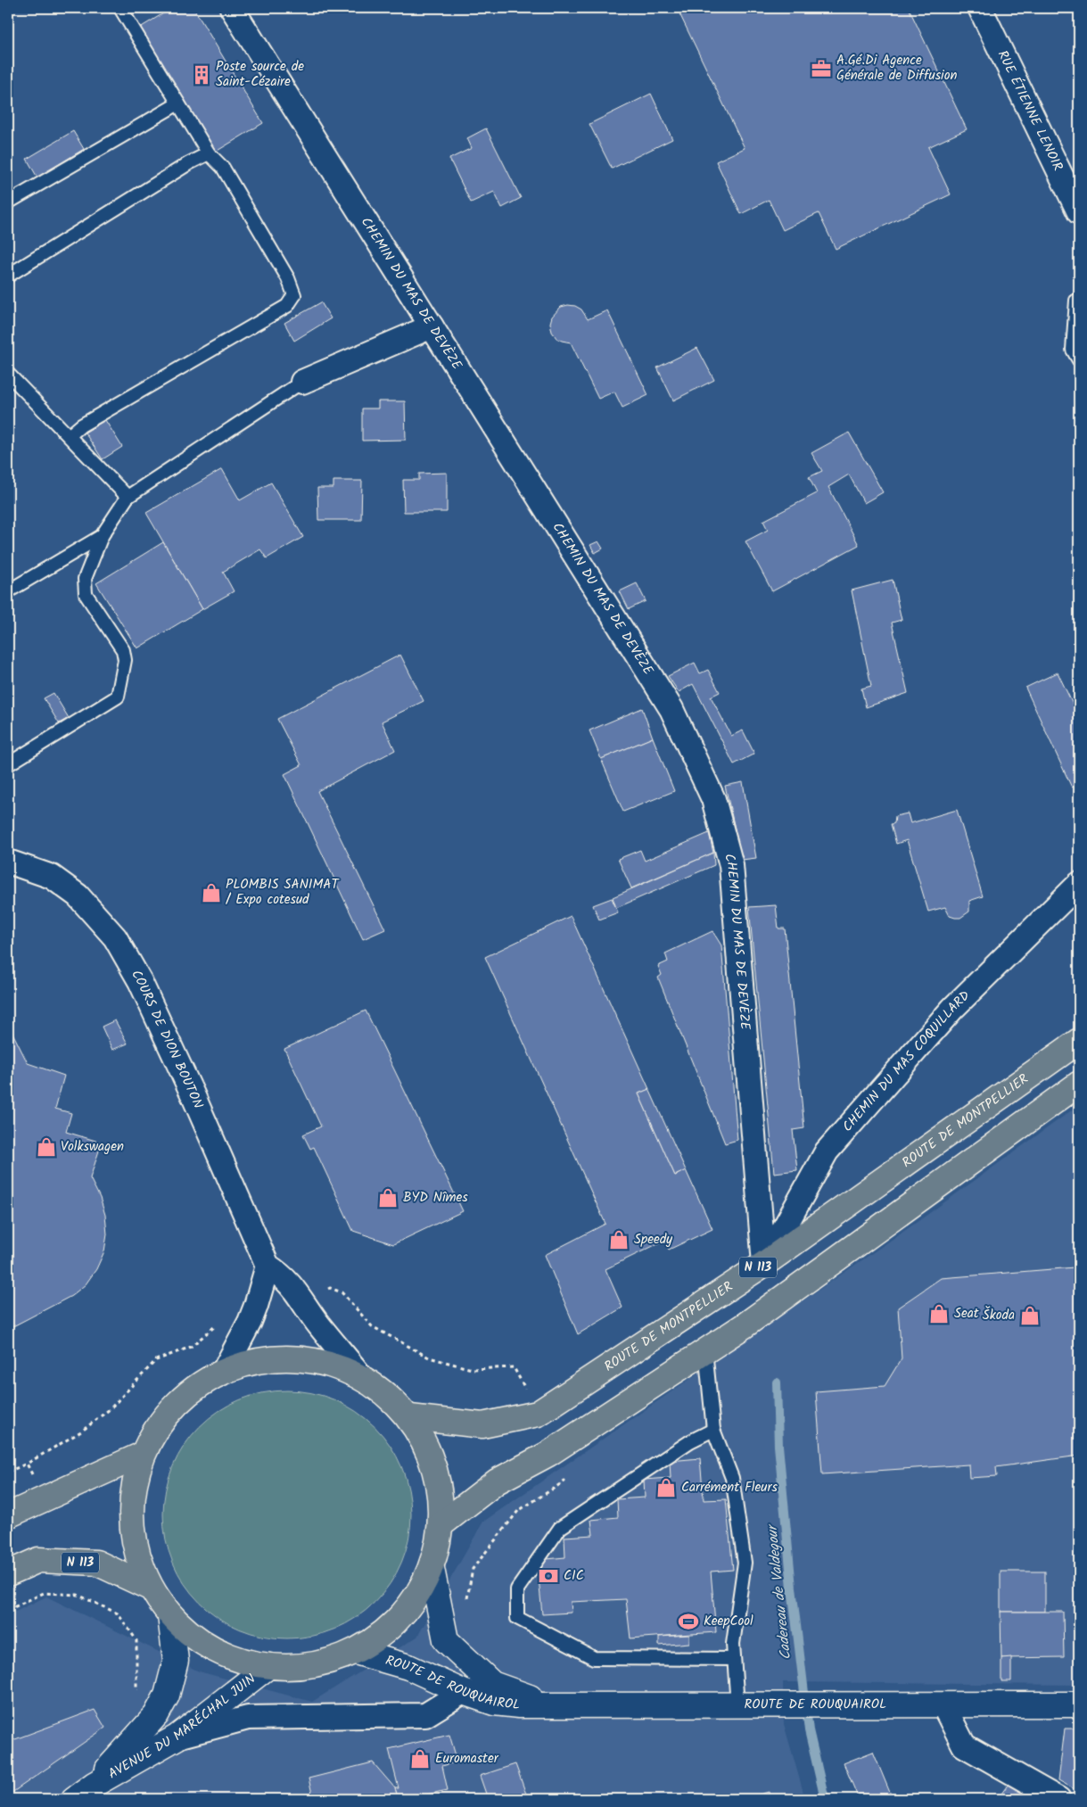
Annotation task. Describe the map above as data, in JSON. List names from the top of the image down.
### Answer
{
  "streets": {
    "main road": ["ROUTE DE MONTPELLIER", "N 113"],
    "street": [
      "RUE ÉTIENNE LENOIR",
      "CHEMIN DU MAS DE DEVÈZE",
      "COURS DE DION BOUTON",
      "CHEMIN DU MAS COQUILLARD",
      "ROUTE DE ROUQUAIROL",
      "AVENUE DU MARÉCHAL JUIN"
    ]
  },
  "crossings": [
    ["CHEMIN DU MAS DE DEVÈZE", "CHEMIN DU MAS COQUILLARD"],
    ["CHEMIN DU MAS DE DEVÈZE", "ROUTE DE MONTPELLIER"],
    ["CHEMIN DU MAS COQUILLARD", "ROUTE DE MONTPELLIER"]
  ],
  "water": ["Cadereau de Valdegour"],
  "places": {
    "office": ["A.Gé.Di Agence Générale de Diffusion"],
    "building": ["Poste source de Saint-Cézaire"],
    "shop": [
      "PLOMBIS SANIMAT / Expo cotesud",
      "Volkswagen",
      "BYD Nîmes",
      "Speedy",
      "Seat",
      "Škoda",
      "Carrément Fleurs",
      "Euromaster"
    ],
    "bank": ["CIC"],
    "sports": ["KeepCool"]
  }
}
